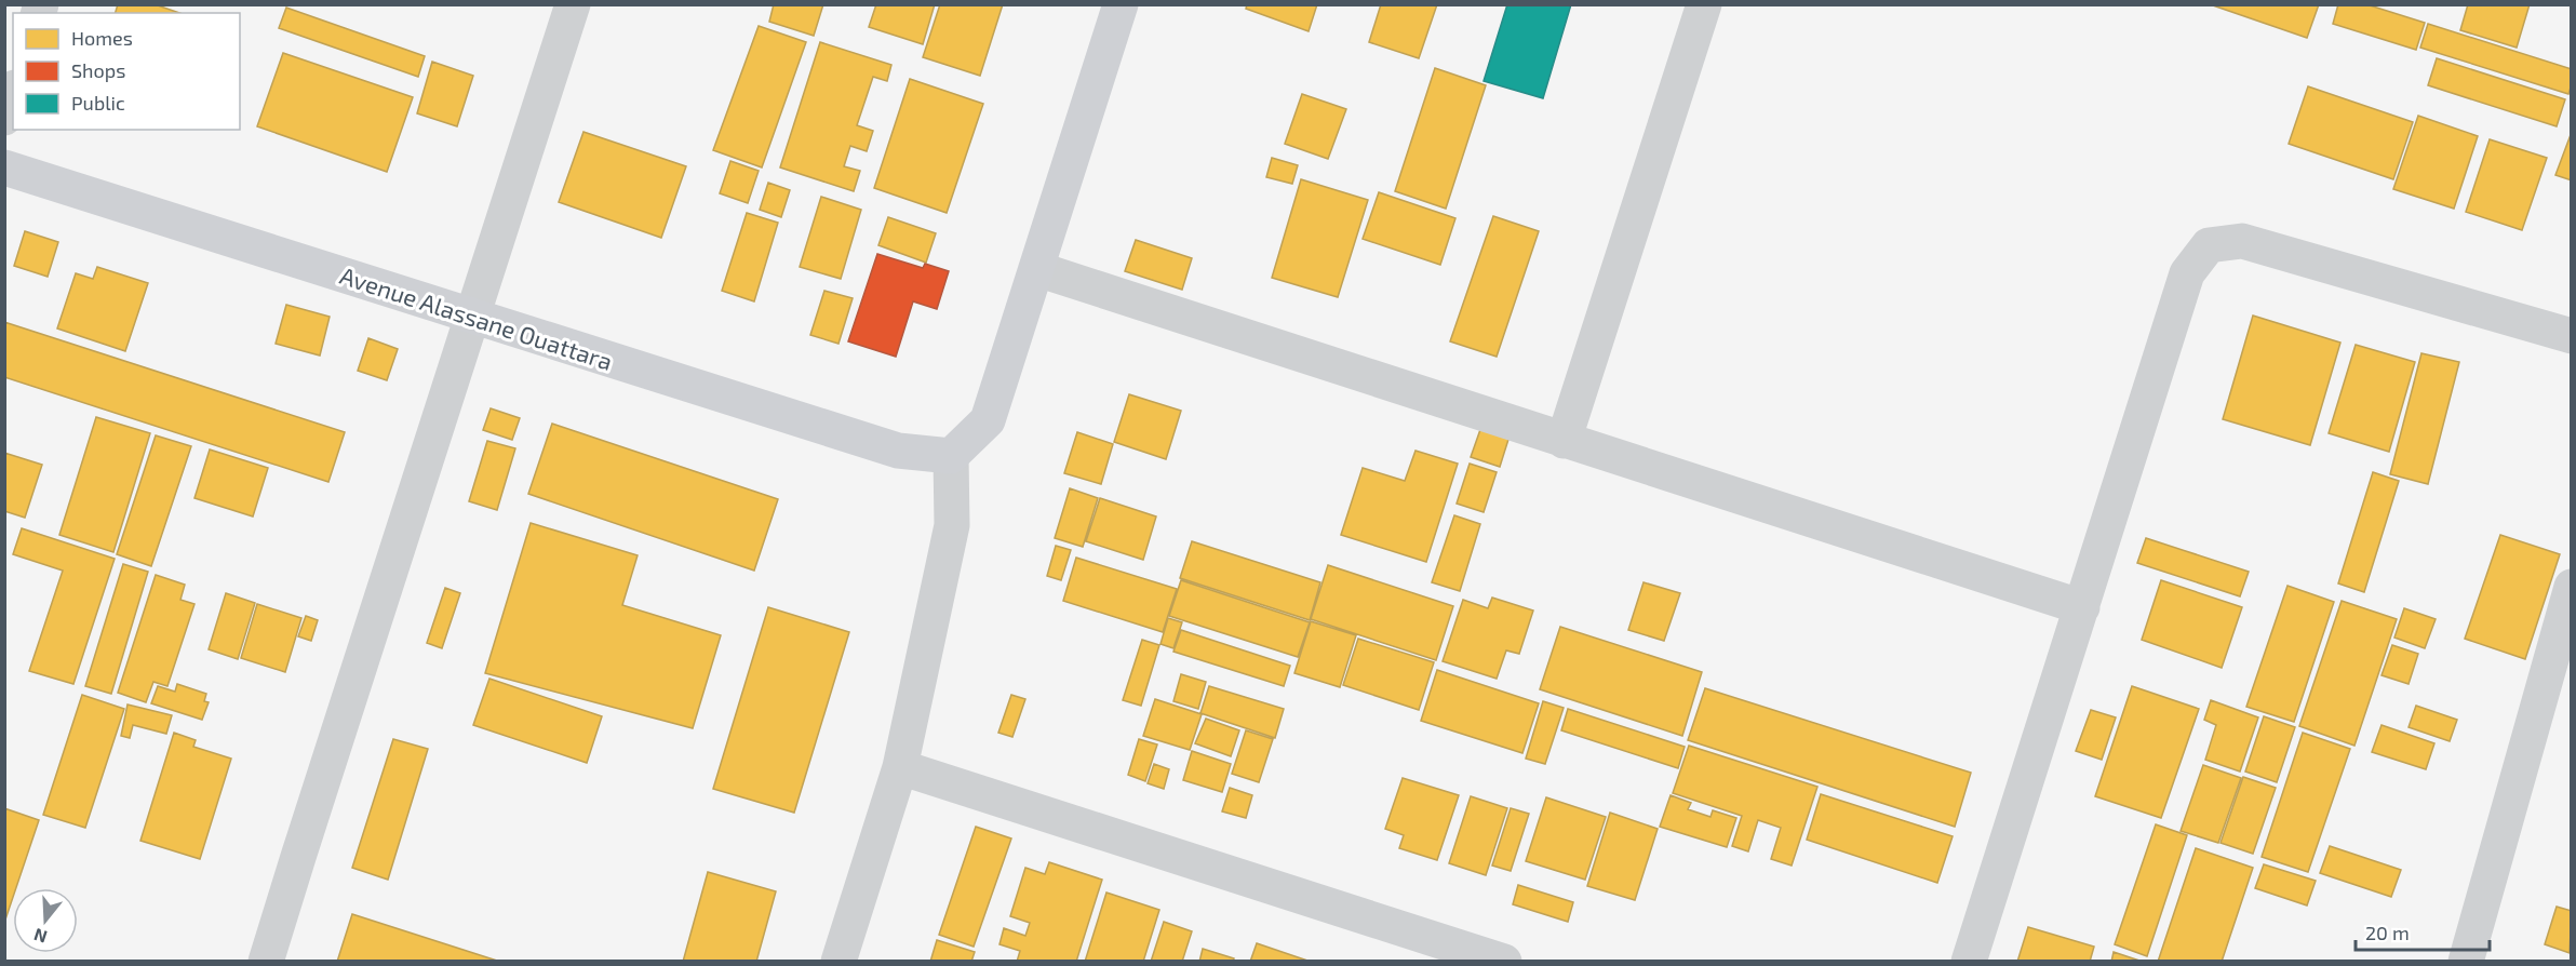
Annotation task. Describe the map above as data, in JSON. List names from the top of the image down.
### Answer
{
  "streets": {
    "street": ["Avenue Alassane Ouattara"]
  },
  "legend": ["Homes", "Shops", "Public"],
  "scale_bar": "20 m",
  "north": "bottom"
}
